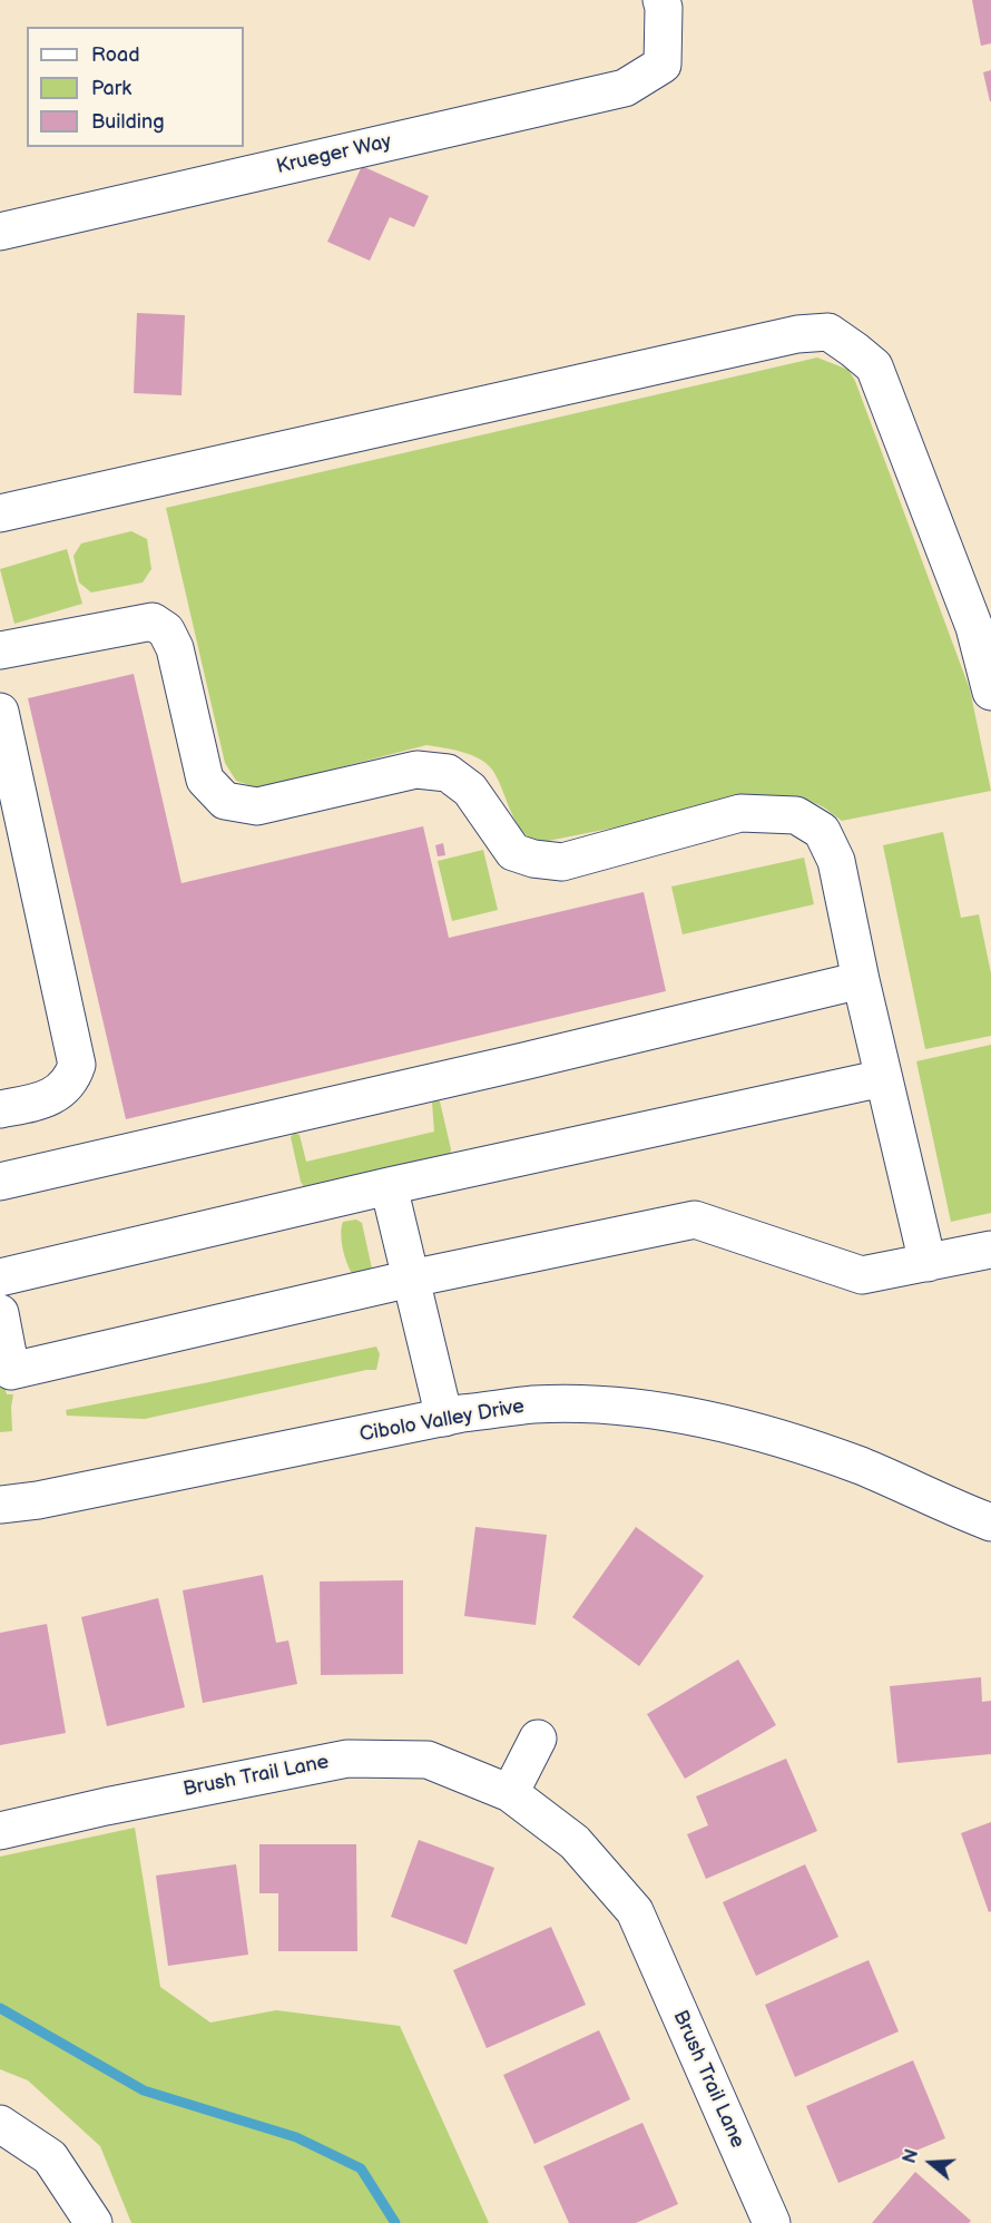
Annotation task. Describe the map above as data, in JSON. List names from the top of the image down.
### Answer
{
  "streets": {
    "street": ["Krueger Way", "Cibolo Valley Drive", "Brush Trail Lane"]
  },
  "legend": ["Road", "Park", "Building"],
  "north": "left"
}
